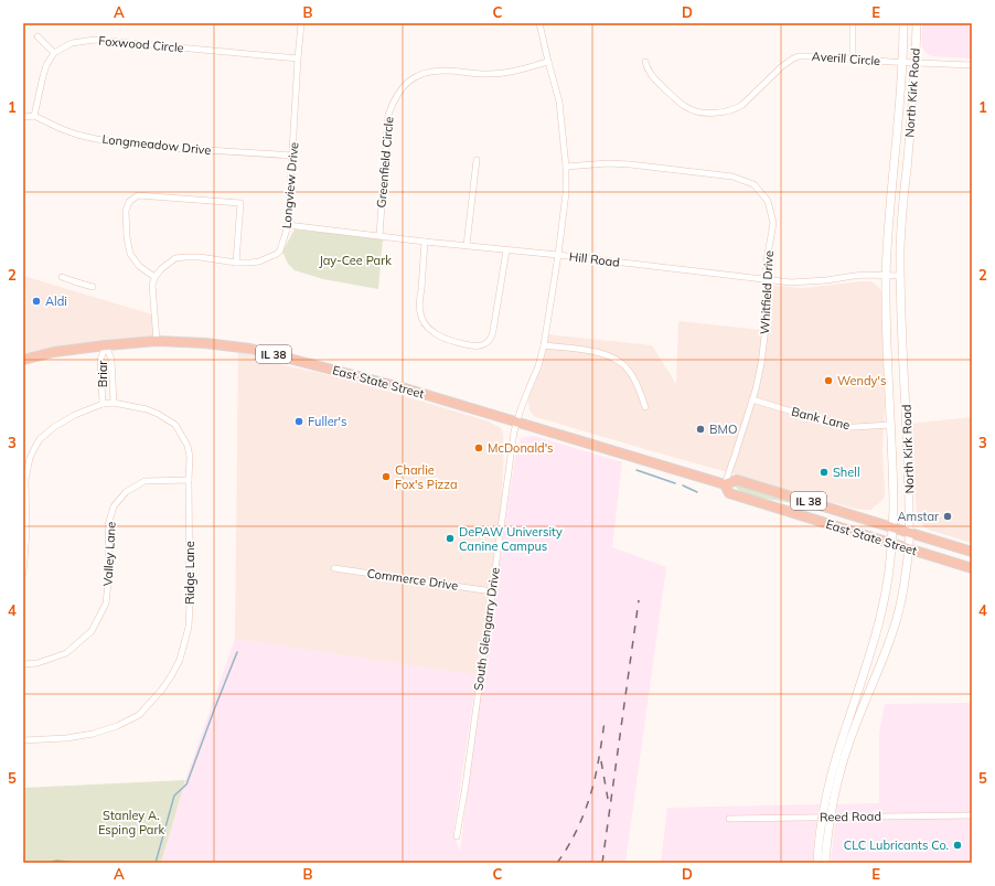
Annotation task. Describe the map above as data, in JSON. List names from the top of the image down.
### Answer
{
  "streets": {
    "main road": ["North Kirk Road", "IL 38", "East State Street"],
    "street": [
      "Foxwood Circle",
      "Averill Circle",
      "Longmeadow Drive",
      "Greenfield Circle",
      "Longview Drive",
      "Hill Road",
      "Whitfield Drive",
      "Briar",
      "Bank Lane",
      "Valley Lane",
      "Ridge Lane",
      "Commerce Drive",
      "South Glengarry Drive",
      "Reed Road"
    ]
  },
  "crossings": [
    ["Foxwood Circle", "Longview Drive"],
    ["Averill Circle", "North Kirk Road"],
    ["North Kirk Road", "Hill Road"],
    ["North Kirk Road", "East State Street"],
    ["North Kirk Road", "Bank Lane"],
    ["Longmeadow Drive", "Longview Drive"],
    ["Greenfield Circle", "Hill Road"],
    ["Greenfield Circle", "South Glengarry Drive"],
    ["Longview Drive", "Hill Road"],
    ["Hill Road", "Whitfield Drive"],
    ["Hill Road", "South Glengarry Drive"],
    ["Whitfield Drive", "East State Street"],
    ["Whitfield Drive", "Bank Lane"],
    ["Whitfield Drive", "South Glengarry Drive"],
    ["Briar", "East State Street"],
    ["Briar", "Ridge Lane"],
    ["East State Street", "South Glengarry Drive"],
    ["Valley Lane", "Ridge Lane"],
    ["Commerce Drive", "South Glengarry Drive"]
  ],
  "parks": ["Jay-Cee Park", "Stanley A. Esping Park"],
  "places": [
    "Aldi",
    "Wendy's",
    "Fuller's",
    "BMO",
    "McDonald's",
    "Shell",
    "Charlie Fox's Pizza",
    "Amstar",
    "DePAW University Canine Campus",
    "CLC Lubricants Co."
  ],
  "grid": {
    "columns": [
      "A",
      "B",
      "C",
      "D",
      "E"
    ],
    "rows": [
      "1",
      "2",
      "3",
      "4",
      "5"
    ]
  }
}
